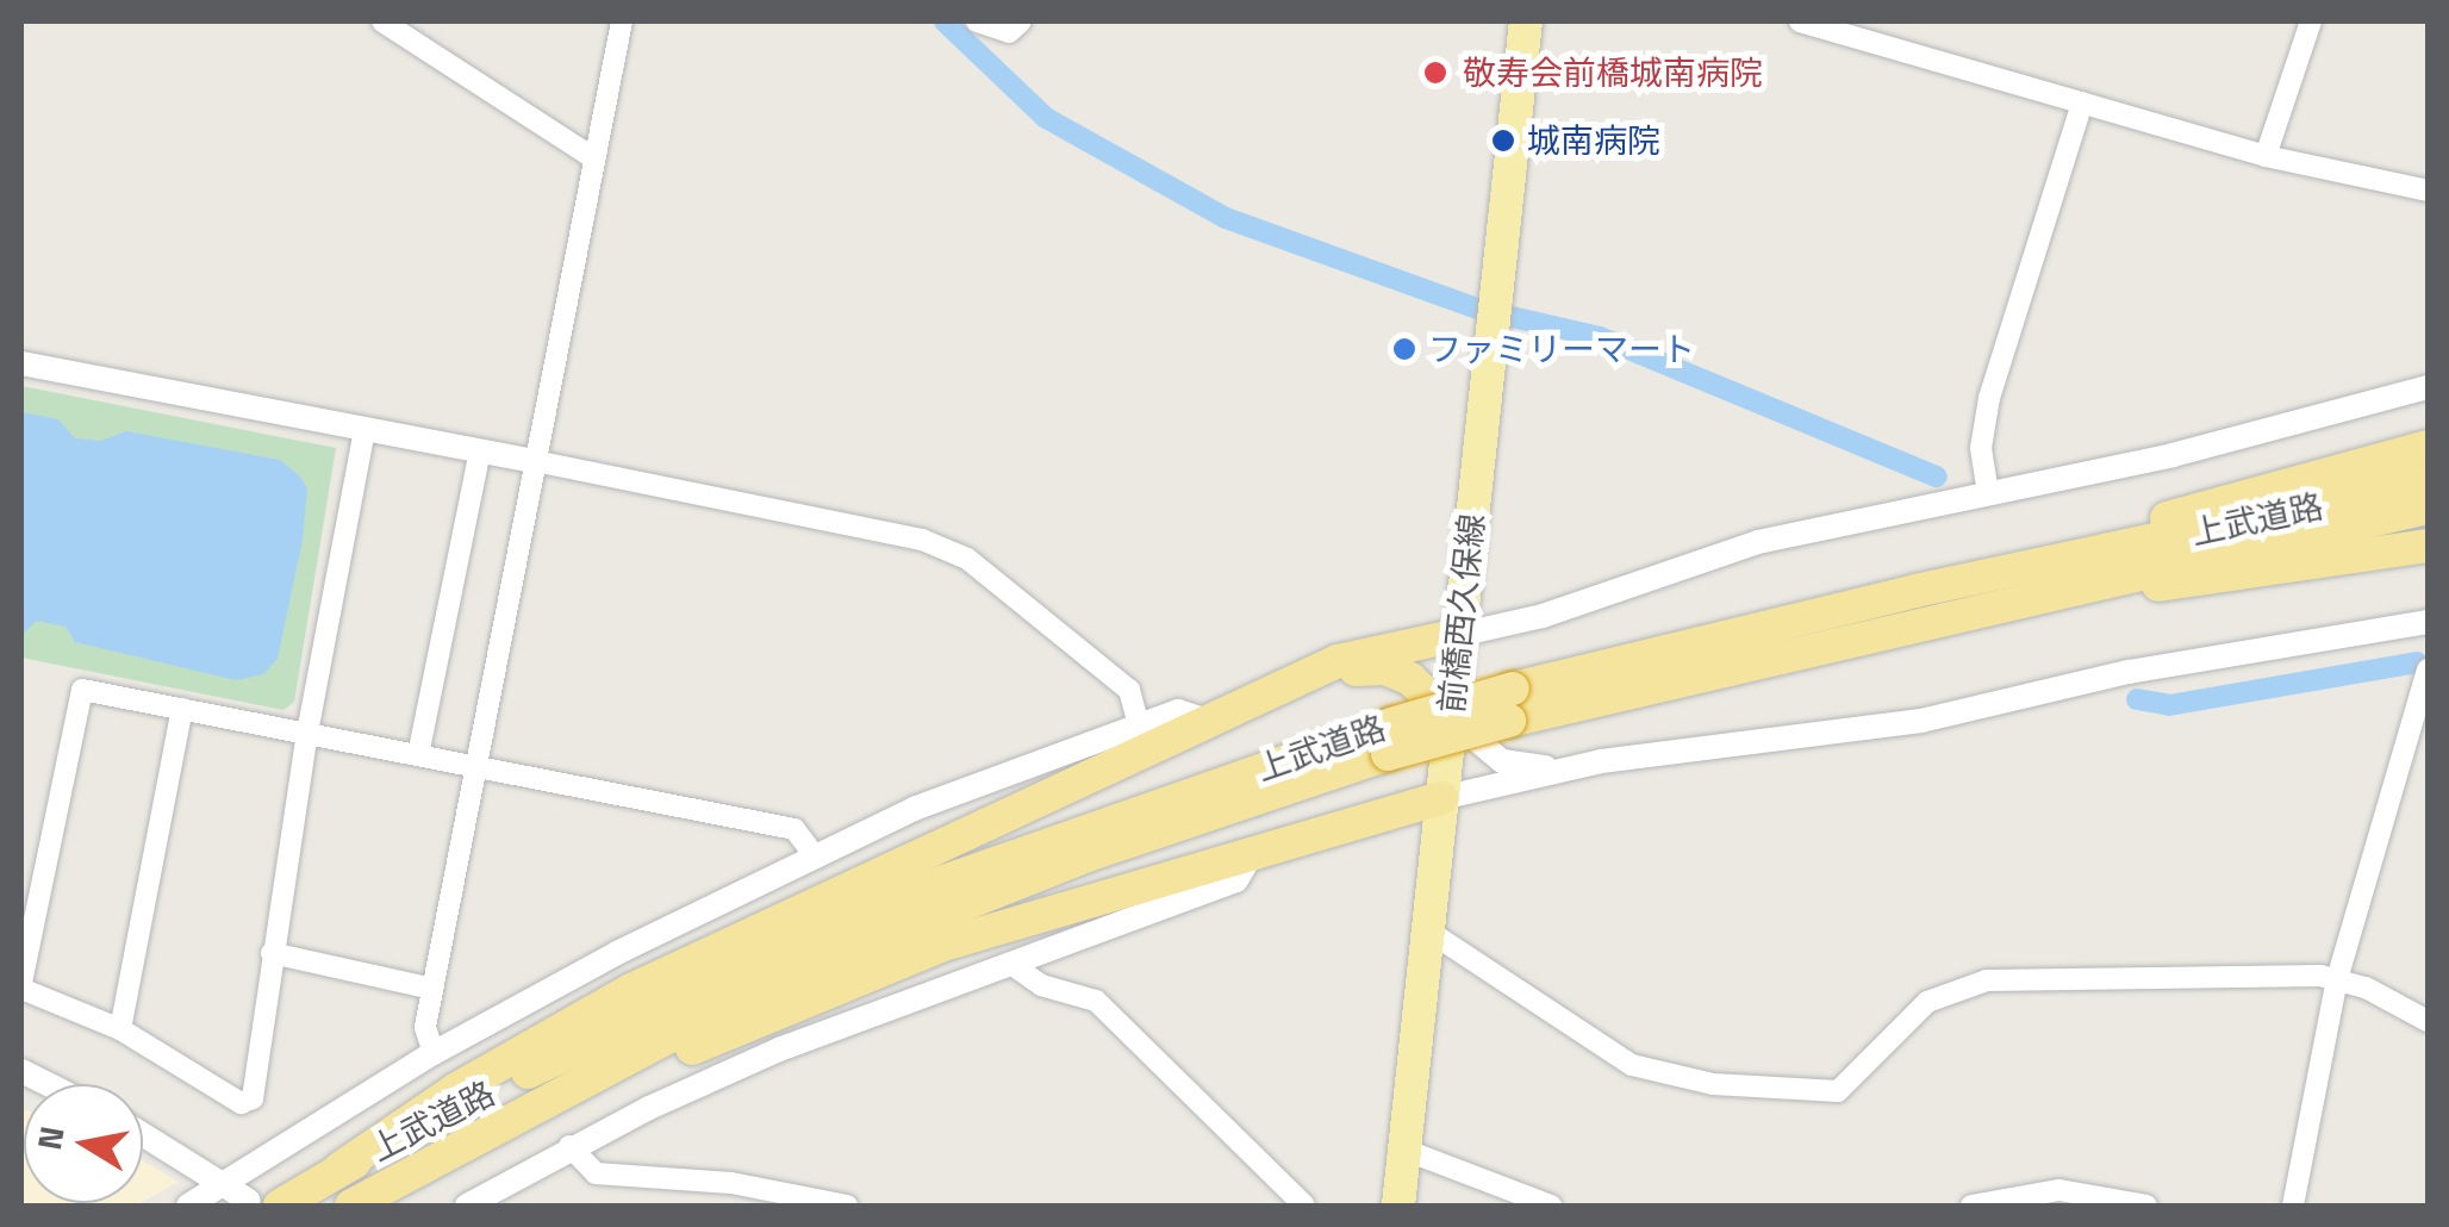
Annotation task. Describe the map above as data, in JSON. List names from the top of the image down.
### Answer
{
  "streets": {
    "highway": ["上武道路"],
    "main road": ["前橋西久保線"]
  },
  "places": ["敬寿会前橋城南病院", "城南病院", "ファミリーマート"],
  "north": "left"
}
